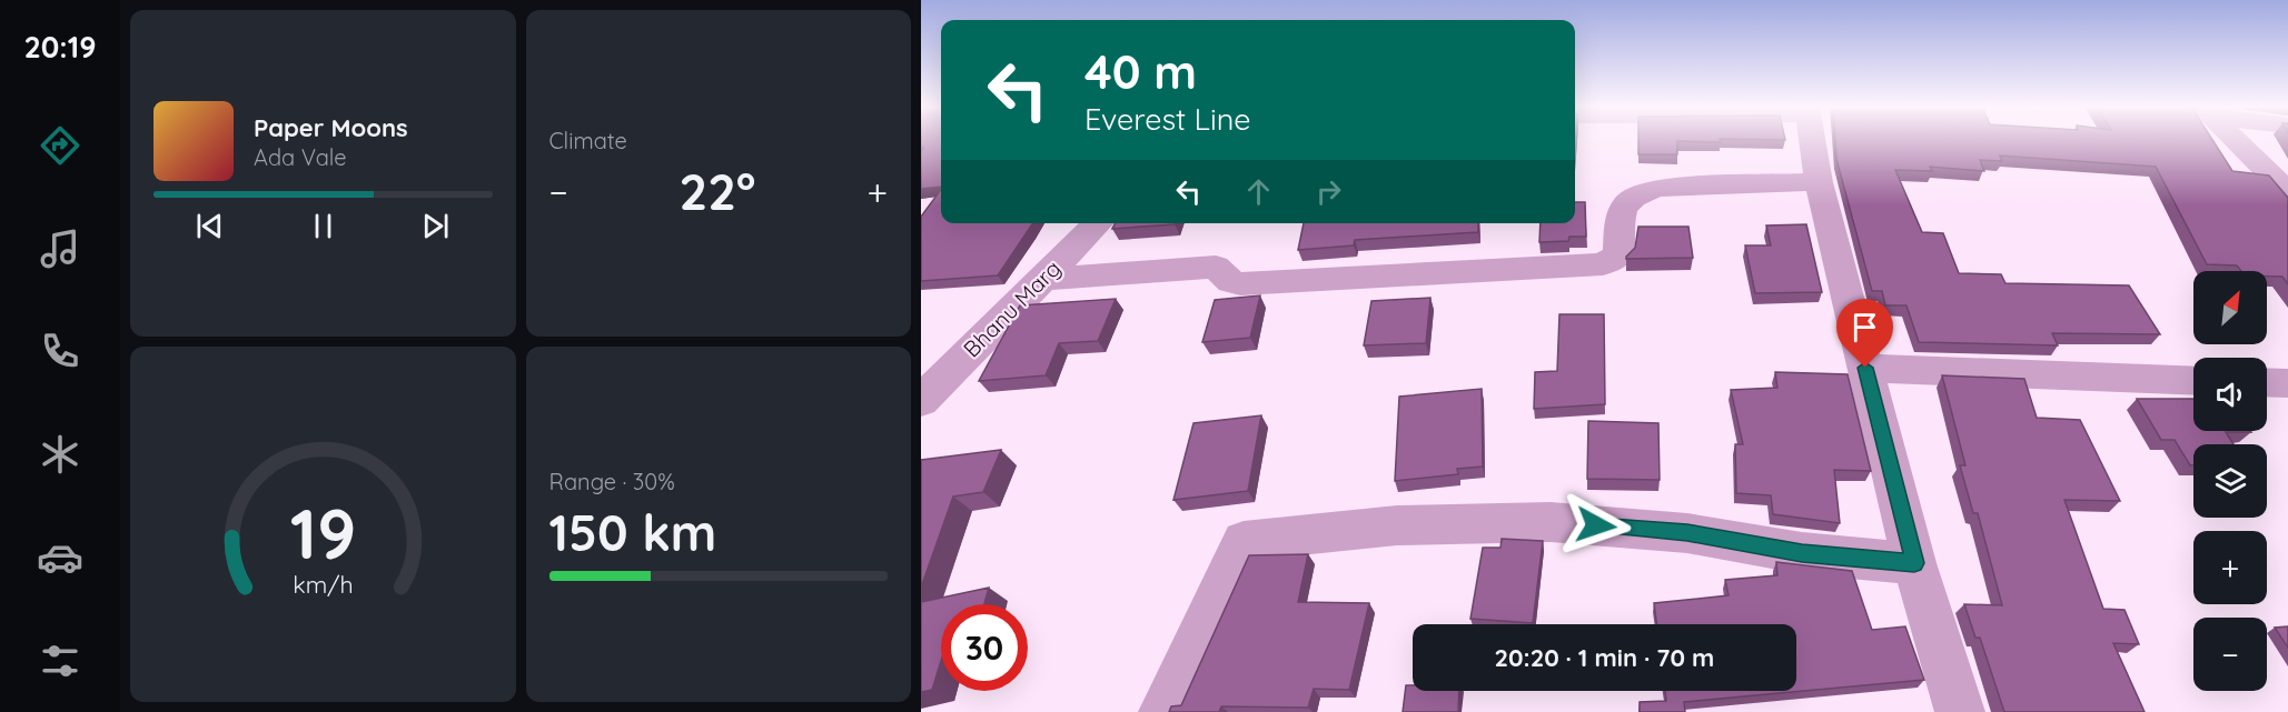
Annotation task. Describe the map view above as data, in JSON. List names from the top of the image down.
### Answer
{
  "streets": {
    "street": ["Bhanu Marg"]
  },
  "north": "top right",
  "page": {
    "tabs": "20:19",
    "tile": [
      "Climate",
      ["Range · 30%", "150 km"]
    ],
    "turn": ["40 m", "Everest Line"],
    "song": ["Paper Moons", "Ada Vale"],
    "heat": ["−", "22°", "+"],
    "map_buttons": ["+", "−"],
    "limit": "30",
    "trip": "20:20 · 1 min · 70 m",
    "gauge": ["19", "km/h"]
  }
}
